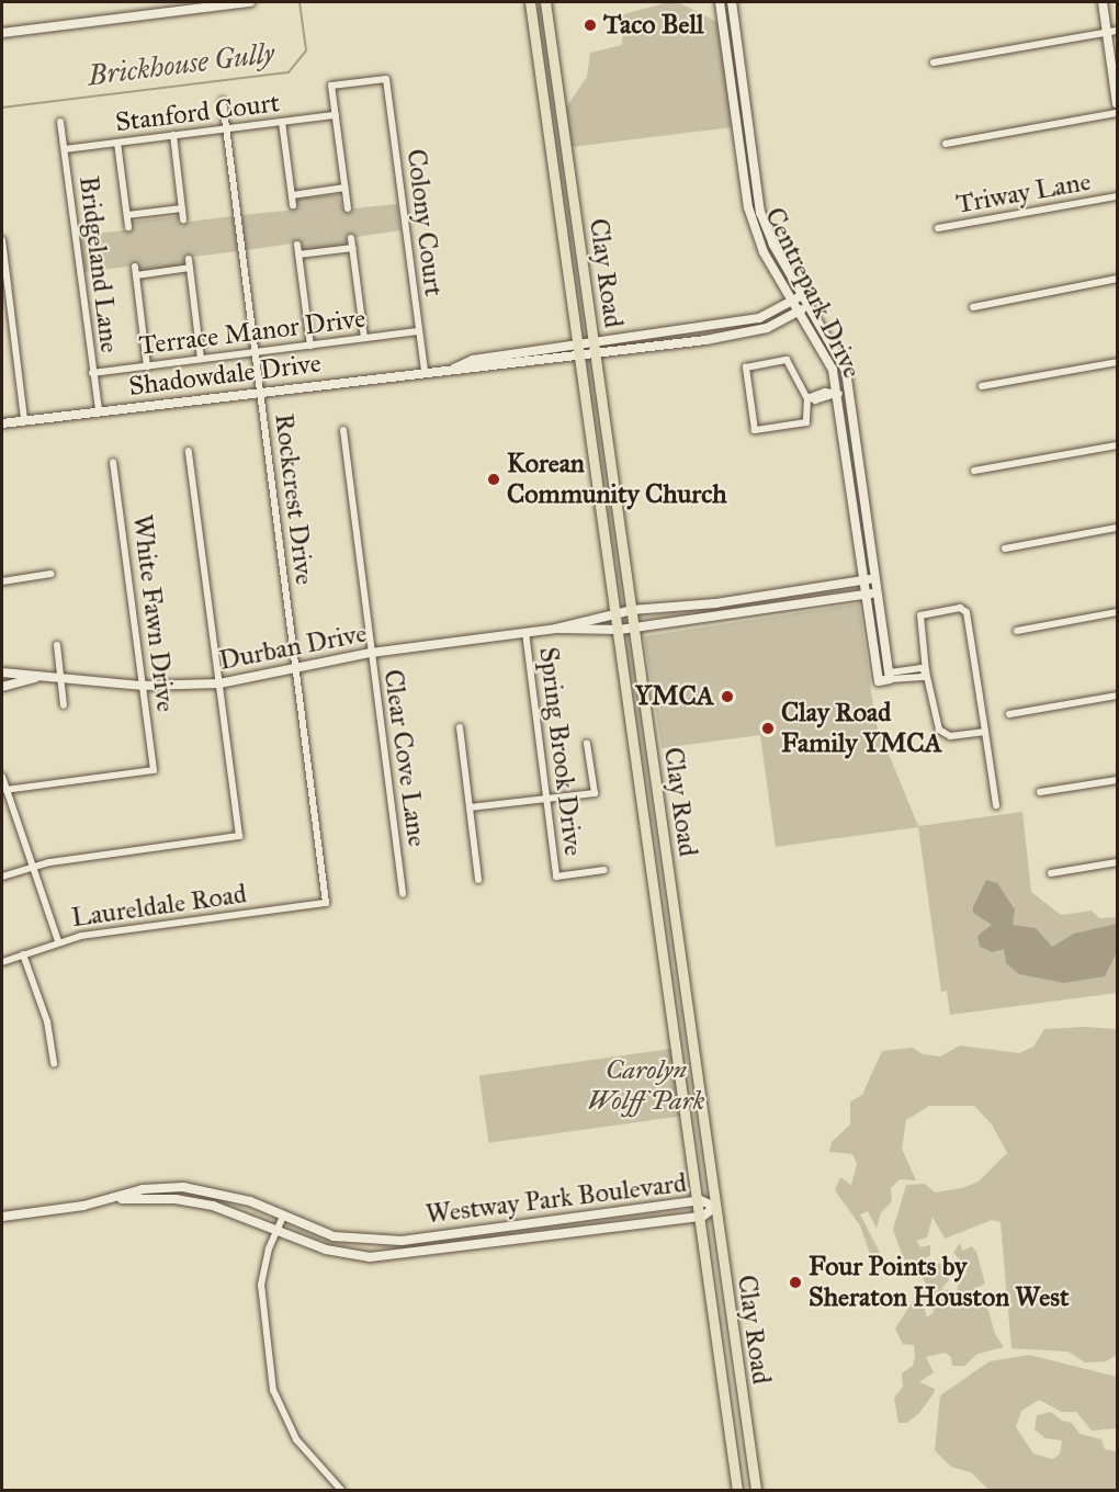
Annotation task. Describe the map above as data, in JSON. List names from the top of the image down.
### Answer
{
  "streets": {
    "main road": ["Clay Road"],
    "street": [
      "Stanford Court",
      "Triway Lane",
      "Colony Court",
      "Bridgeland Lane",
      "Centrepark Drive",
      "Terrace Manor Drive",
      "Shadowdale Drive",
      "Rockcrest Drive",
      "White Fawn Drive",
      "Durban Drive",
      "Spring Brook Drive",
      "Clear Cove Lane",
      "Laureldale Road",
      "Westway Park Boulevard"
    ]
  },
  "crossings": [
    ["Stanford Court", "Colony Court"],
    ["Stanford Court", "Bridgeland Lane"],
    ["Stanford Court", "Rockcrest Drive"],
    ["Colony Court", "Terrace Manor Drive"],
    ["Colony Court", "Shadowdale Drive"],
    ["Bridgeland Lane", "Terrace Manor Drive"],
    ["Bridgeland Lane", "Shadowdale Drive"],
    ["Clay Road", "Shadowdale Drive"],
    ["Clay Road", "Durban Drive"],
    ["Clay Road", "Westway Park Boulevard"],
    ["Centrepark Drive", "Shadowdale Drive"],
    ["Centrepark Drive", "Durban Drive"],
    ["Terrace Manor Drive", "Rockcrest Drive"],
    ["Shadowdale Drive", "Rockcrest Drive"],
    ["Rockcrest Drive", "Durban Drive"],
    ["Rockcrest Drive", "Laureldale Road"],
    ["White Fawn Drive", "Durban Drive"],
    ["Durban Drive", "Spring Brook Drive"],
    ["Durban Drive", "Clear Cove Lane"]
  ],
  "water": ["Brickhouse Gully"],
  "parks": ["Carolyn Wolff Park"],
  "places": [
    "Taco Bell",
    "Korean Community Church",
    "YMCA",
    "Clay Road Family YMCA",
    "Four Points by Sheraton Houston West"
  ]
}
